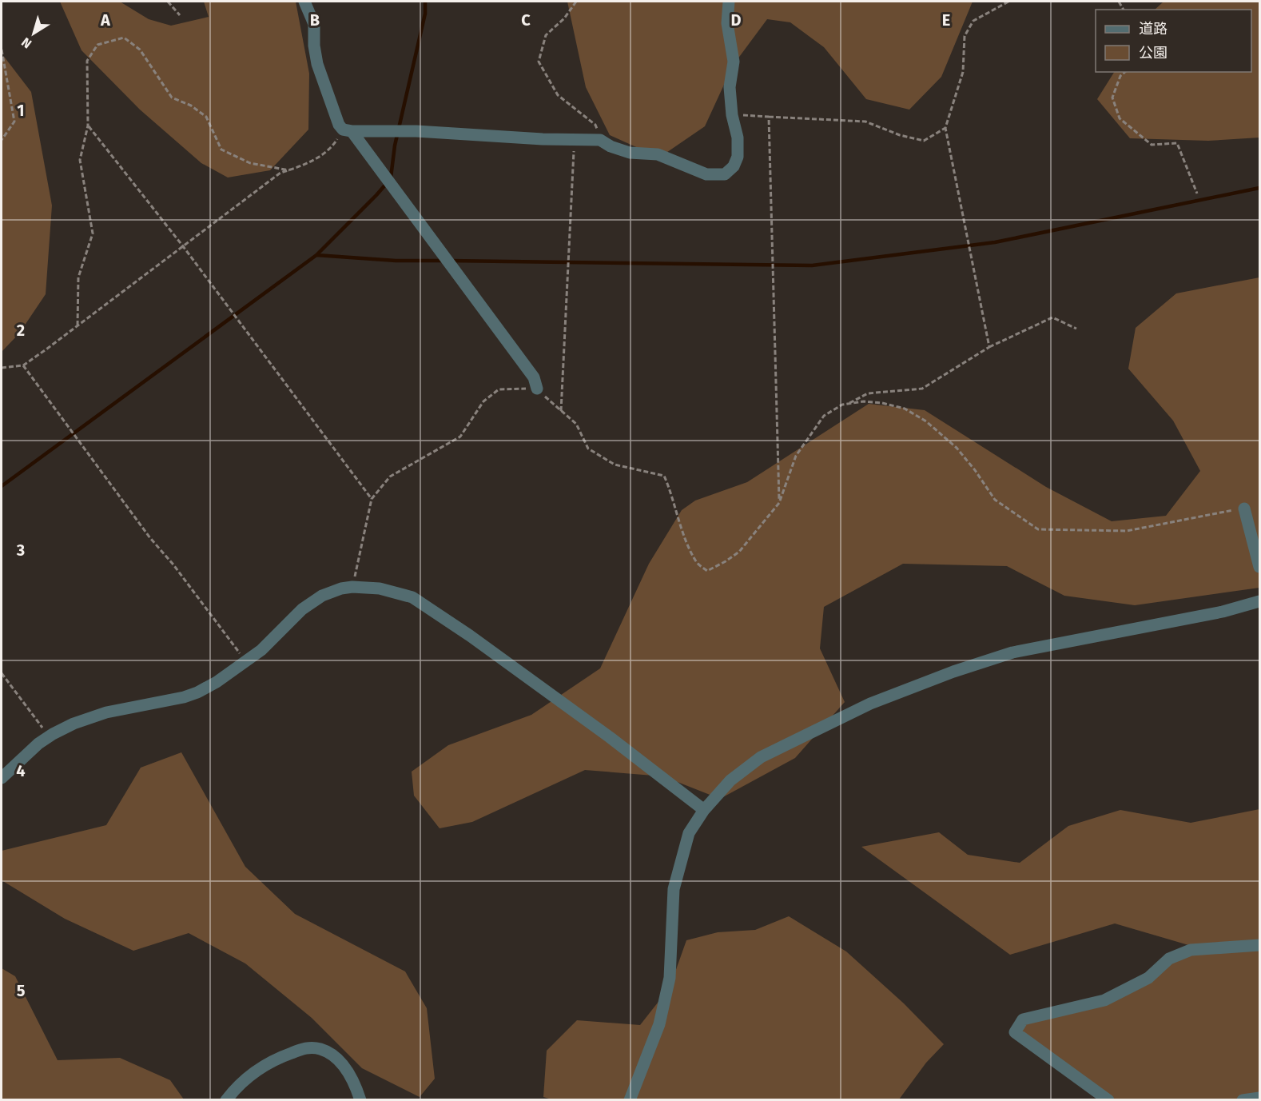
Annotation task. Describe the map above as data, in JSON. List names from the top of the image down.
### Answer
{
  "legend": ["道路", "公園"],
  "north": "bottom left",
  "grid": {
    "columns": [
      "A",
      "B",
      "C",
      "D",
      "E"
    ],
    "rows": [
      "1",
      "2",
      "3",
      "4",
      "5"
    ]
  }
}
